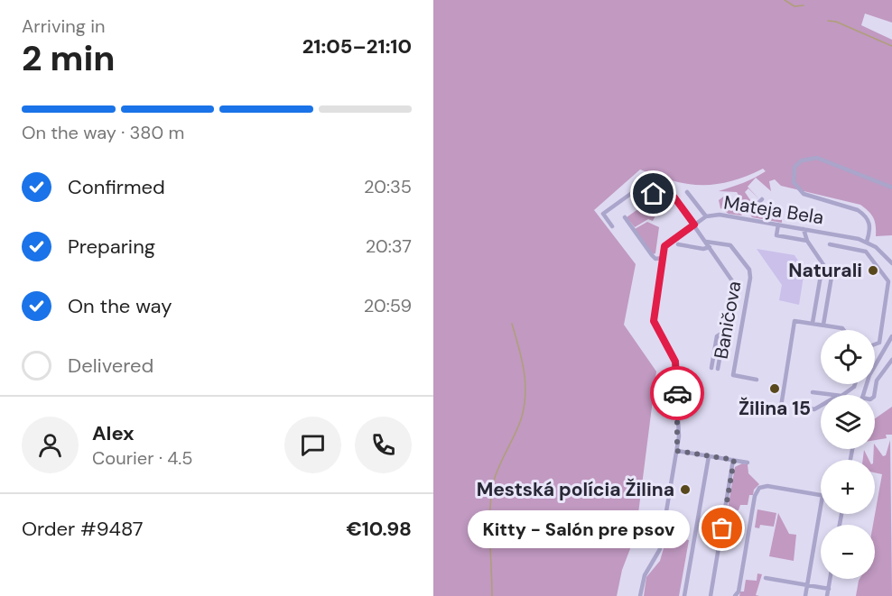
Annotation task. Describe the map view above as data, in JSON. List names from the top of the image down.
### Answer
{
  "streets": {
    "street": ["Mateja Bela", "Baničova"]
  },
  "crossings": [
    ["Mateja Bela", "Baničova"]
  ],
  "places": [
    "Naturali",
    "Žilina 15",
    "Mestská polícia Žilina",
    "Kitty - Salón pre psov"
  ],
  "page": {
    "heading": ["2 min", "Arriving in", "21:05–21:10"],
    "panel": [
      "Alex",
      "Courier · 4.5",
      "Order #9487",
      "€10.98"
    ],
    "bar": "On the way · 380 m",
    "list": [
      ["Confirmed", "20:35"],
      ["Preparing", "20:37"],
      ["On the way", "20:59"],
      "Delivered"
    ],
    "map_buttons": ["+", "−"],
    "bubble": "Kitty - Salón pre psov"
  }
}
